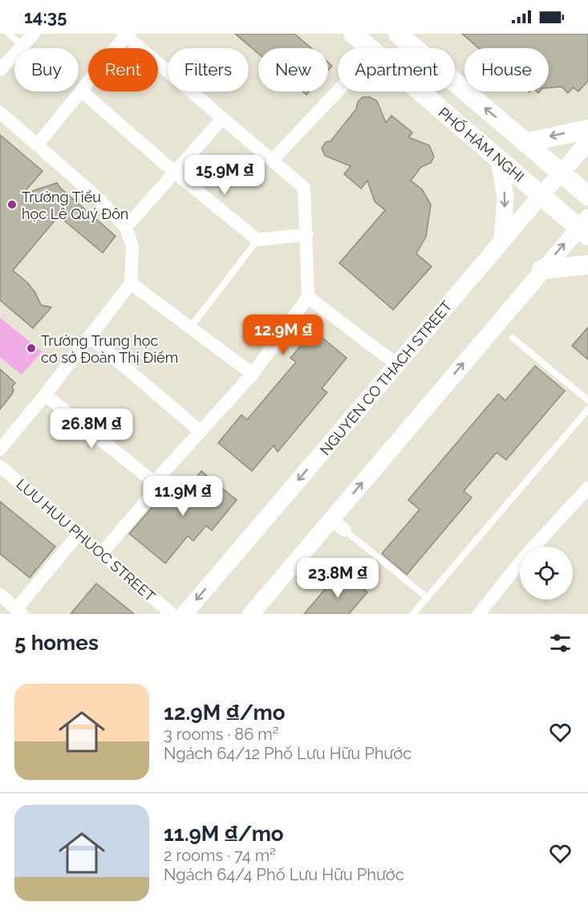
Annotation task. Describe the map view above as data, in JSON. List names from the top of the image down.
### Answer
{
  "streets": {
    "main road": ["PHỐ HÀM NGHI"],
    "street": ["NGUYEN CO THACH STREET", "LUU HUU PHUOC STREET"]
  },
  "crossings": [
    ["PHỐ HÀM NGHI", "NGUYEN CO THACH STREET"]
  ],
  "places": ["Trường Tiểu học Lê Quý Đôn", "Trường Trung học cơ sở Đoàn Thị Điểm"],
  "page": {
    "status": "14:35",
    "chip": [
      "Buy",
      "Rent",
      "Filters",
      "New",
      "Apartment",
      "House"
    ],
    "price": [
      "15.9M ₫",
      "12.9M ₫",
      "26.8M ₫",
      "11.9M ₫",
      "23.8M ₫"
    ],
    "heading": "5 homes",
    "list": [
      {
        "name": "12.9M ₫/mo",
        "note": "3 rooms · 86 m² · Ngách 64/12 Phố Lưu Hữu Phước"
      },
      {
        "name": "11.9M ₫/mo",
        "note": "2 rooms · 74 m² · Ngách 64/4 Phố Lưu Hữu Phước"
      }
    ]
  }
}
